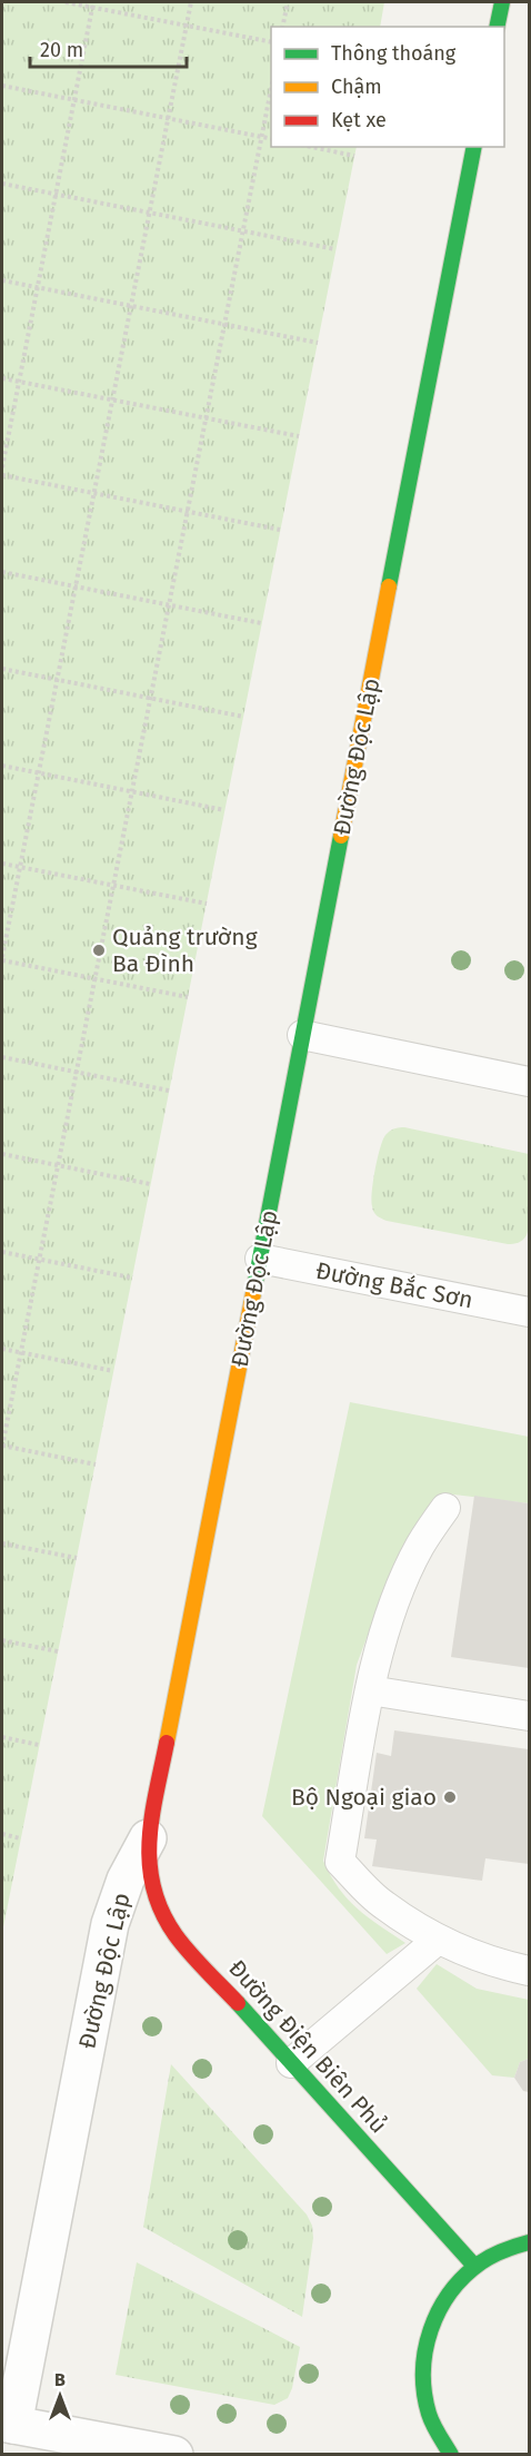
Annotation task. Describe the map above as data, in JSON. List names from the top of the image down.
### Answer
{
  "streets": {
    "main road": ["Đường Độc Lập", "Đường Điện Biên Phủ"],
    "lane": ["Đường Bắc Sơn"]
  },
  "crossings": [
    ["Đường Độc Lập", "Đường Bắc Sơn"],
    ["Đường Độc Lập", "Đường Điện Biên Phủ"]
  ],
  "places": ["Quảng trường Ba Đình", "Bộ Ngoại giao"],
  "legend": ["Thông thoáng", "Chậm", "Kẹt xe"],
  "scale_bar": "20 m",
  "north": "top"
}
